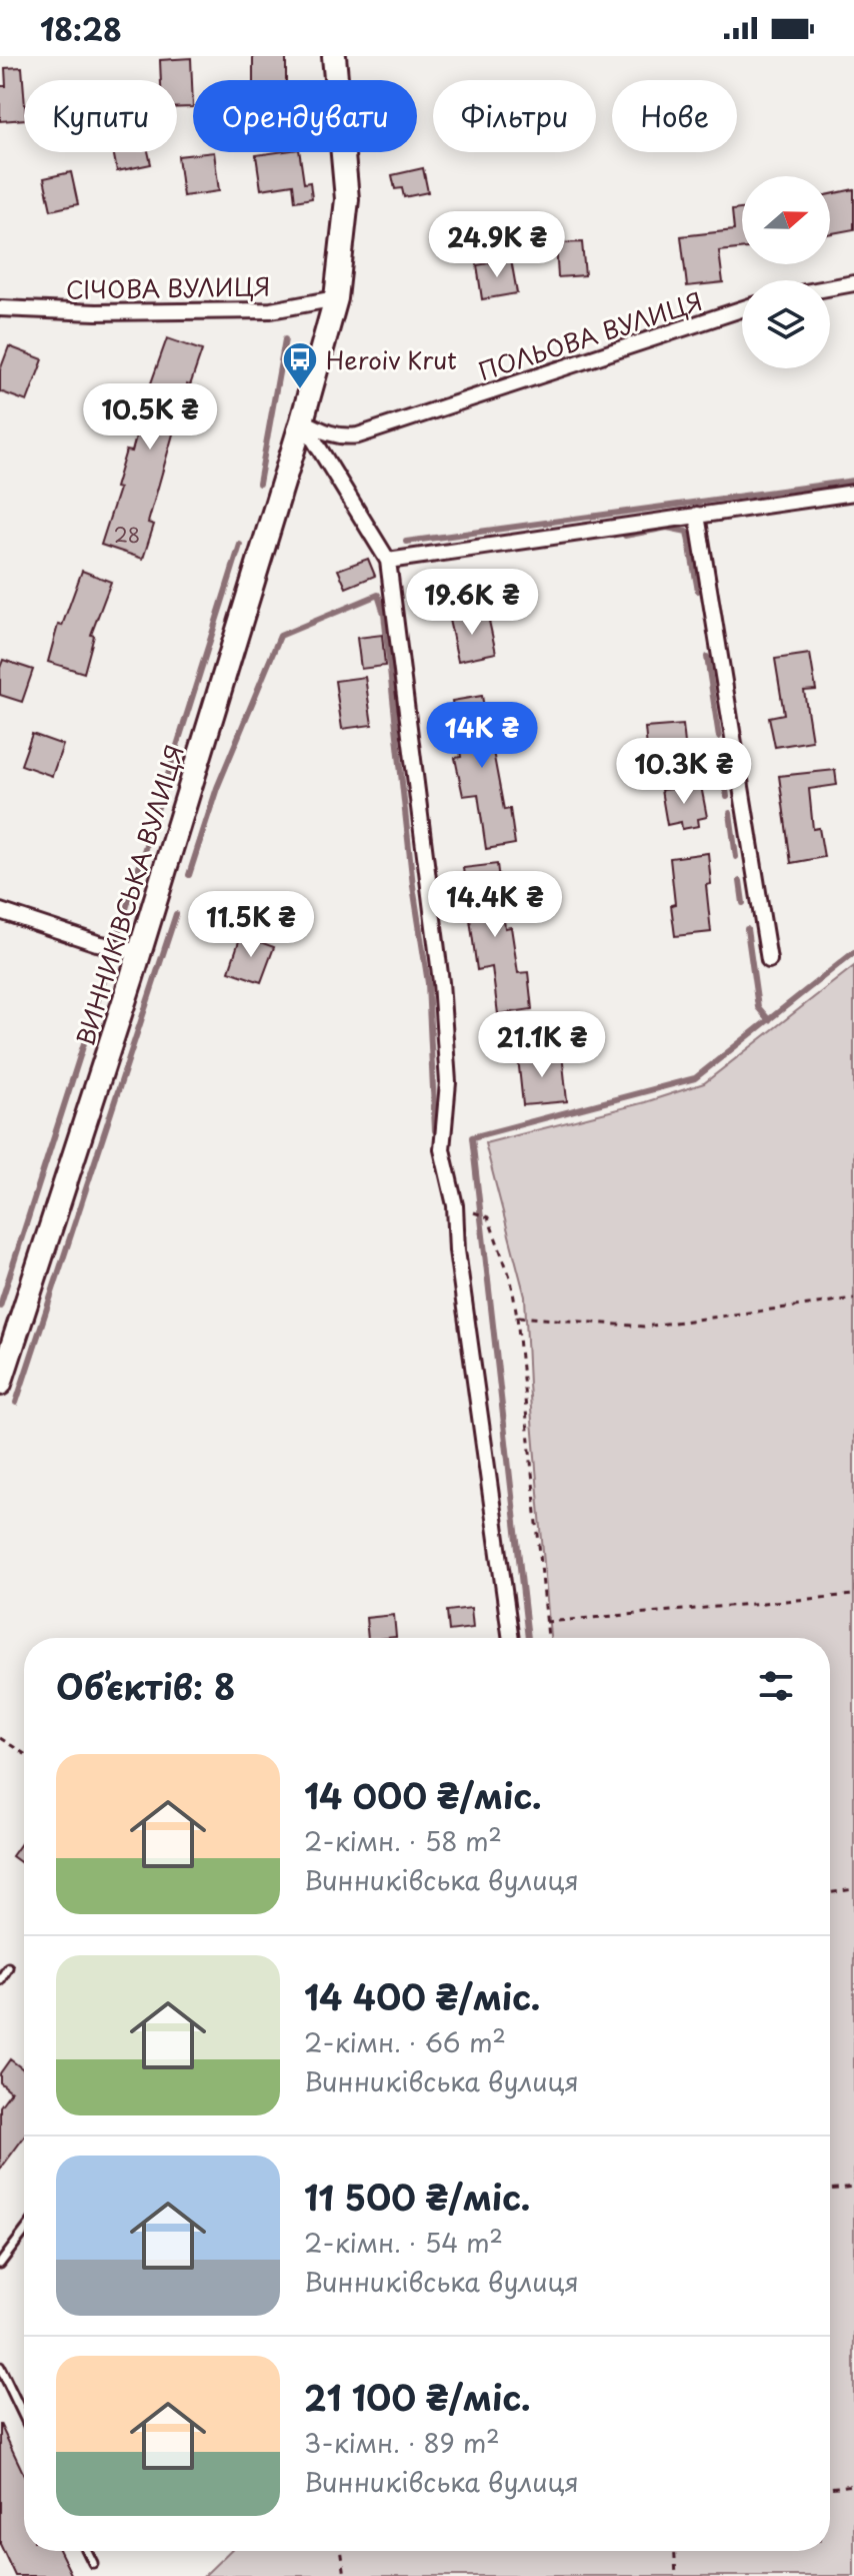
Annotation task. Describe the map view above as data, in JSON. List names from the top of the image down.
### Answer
{
  "streets": {
    "main road": ["ВИННИКІВСЬКА ВУЛИЦЯ"],
    "street": ["СІЧОВА ВУЛИЦЯ", "ПОЛЬОВА ВУЛИЦЯ"]
  },
  "crossings": [
    ["СІЧОВА ВУЛИЦЯ", "ВИННИКІВСЬКА ВУЛИЦЯ"],
    ["ПОЛЬОВА ВУЛИЦЯ", "ВИННИКІВСЬКА ВУЛИЦЯ"]
  ],
  "places": {
    "bus stop": ["Heroiv Krut"]
  },
  "house_numbers": ["28"],
  "north": "right",
  "page": {
    "status": "18:28",
    "chip": [
      "Купити",
      "Орендувати",
      "Фільтри",
      "Нове"
    ],
    "price": [
      "24.9K ₴",
      "10.5K ₴",
      "19.6K ₴",
      "14K ₴",
      "10.3K ₴",
      "14.4K ₴",
      "11.5K ₴",
      "21.1K ₴"
    ],
    "heading": "Об’єктів: 8",
    "list": [
      {
        "name": "14 000 ₴/міс.",
        "note": "2-кімн. · 58 m² · Винниківська вулиця"
      },
      {
        "name": "14 400 ₴/міс.",
        "note": "2-кімн. · 66 m² · Винниківська вулиця"
      },
      {
        "name": "11 500 ₴/міс.",
        "note": "2-кімн. · 54 m² · Винниківська вулиця"
      },
      {
        "name": "21 100 ₴/міс.",
        "note": "3-кімн. · 89 m² · Винниківська вулиця"
      }
    ]
  }
}
